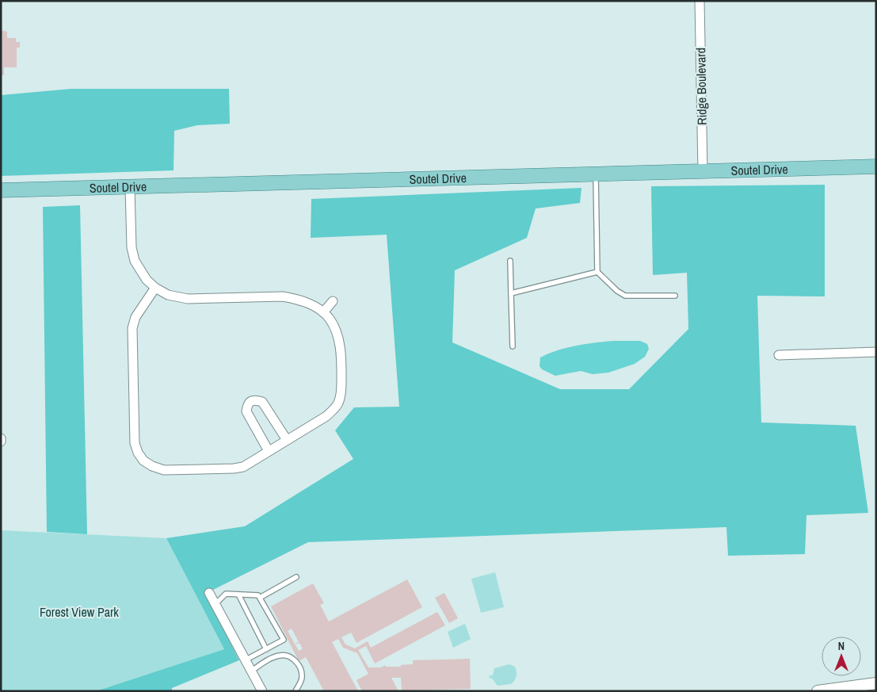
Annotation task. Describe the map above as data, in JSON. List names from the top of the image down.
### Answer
{
  "streets": {
    "main road": ["Soutel Drive"],
    "street": ["Ridge Boulevard"]
  },
  "crossings": [
    ["Ridge Boulevard", "Soutel Drive"]
  ],
  "parks": ["Forest View Park"],
  "north": "top"
}
